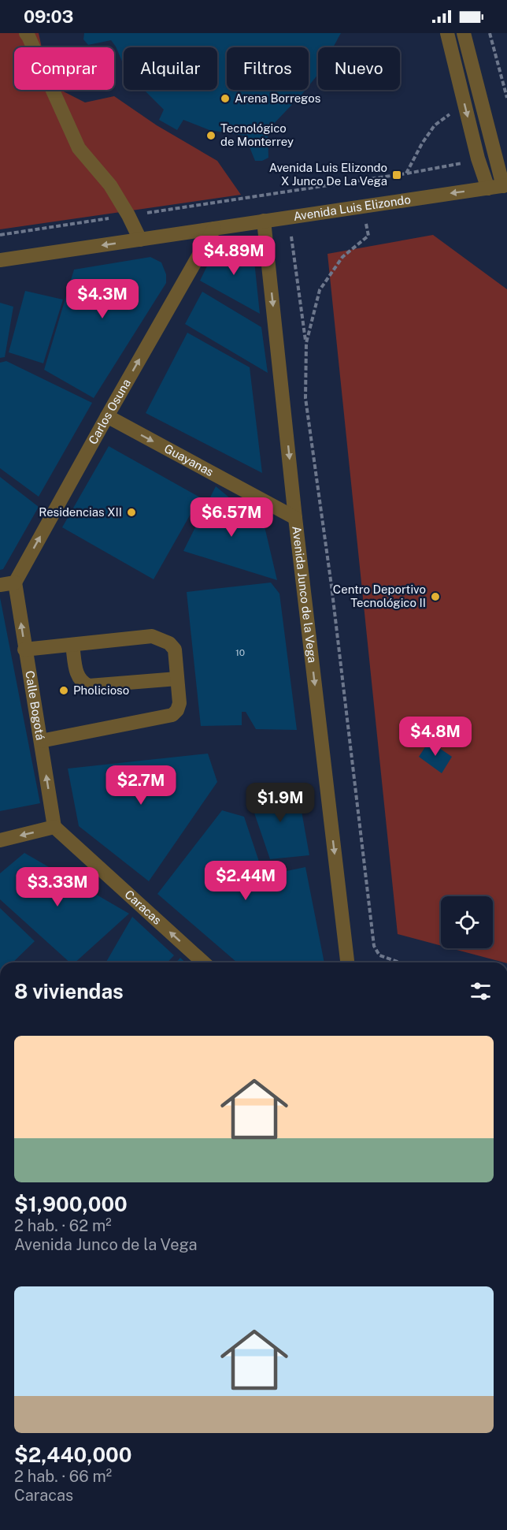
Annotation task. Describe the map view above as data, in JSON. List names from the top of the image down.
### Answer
{
  "streets": {
    "street": [
      "Avenida Luis Elizondo",
      "Carlos Osuna",
      "Guayanas",
      "Avenida Junco de la Vega",
      "Calle Bogotá",
      "Caracas"
    ]
  },
  "crossings": [
    ["Avenida Luis Elizondo", "Carlos Osuna"],
    ["Avenida Luis Elizondo", "Avenida Junco de la Vega"],
    ["Carlos Osuna", "Guayanas"],
    ["Carlos Osuna", "Calle Bogotá"],
    ["Guayanas", "Avenida Junco de la Vega"],
    ["Calle Bogotá", "Caracas"]
  ],
  "one_way": [
    "Avenida Luis Elizondo",
    "Carlos Osuna",
    "Guayanas",
    "Avenida Junco de la Vega",
    "Calle Bogotá",
    "Caracas"
  ],
  "places": {
    "other": [
      "Arena Borregos",
      "Tecnológico de Monterrey",
      "Residencias XII",
      "Centro Deportivo Tecnológico II",
      "Pholicioso"
    ],
    "transit": ["Avenida Luis Elizondo X Junco De La Vega"]
  },
  "house_numbers": ["10"],
  "page": {
    "status": "09:03",
    "chip": [
      "Comprar",
      "Alquilar",
      "Filtros",
      "Nuevo"
    ],
    "price": [
      "$4.89M",
      "$4.3M",
      "$6.57M",
      "$4.8M",
      "$2.7M",
      "$1.9M",
      "$2.44M",
      "$3.33M"
    ],
    "heading": "8 viviendas",
    "list": [
      {
        "name": "$1,900,000",
        "note": "2 hab. · 62 m² · Avenida Junco de la Vega"
      },
      {
        "name": "$2,440,000",
        "note": "2 hab. · 66 m² · Caracas"
      }
    ]
  }
}
